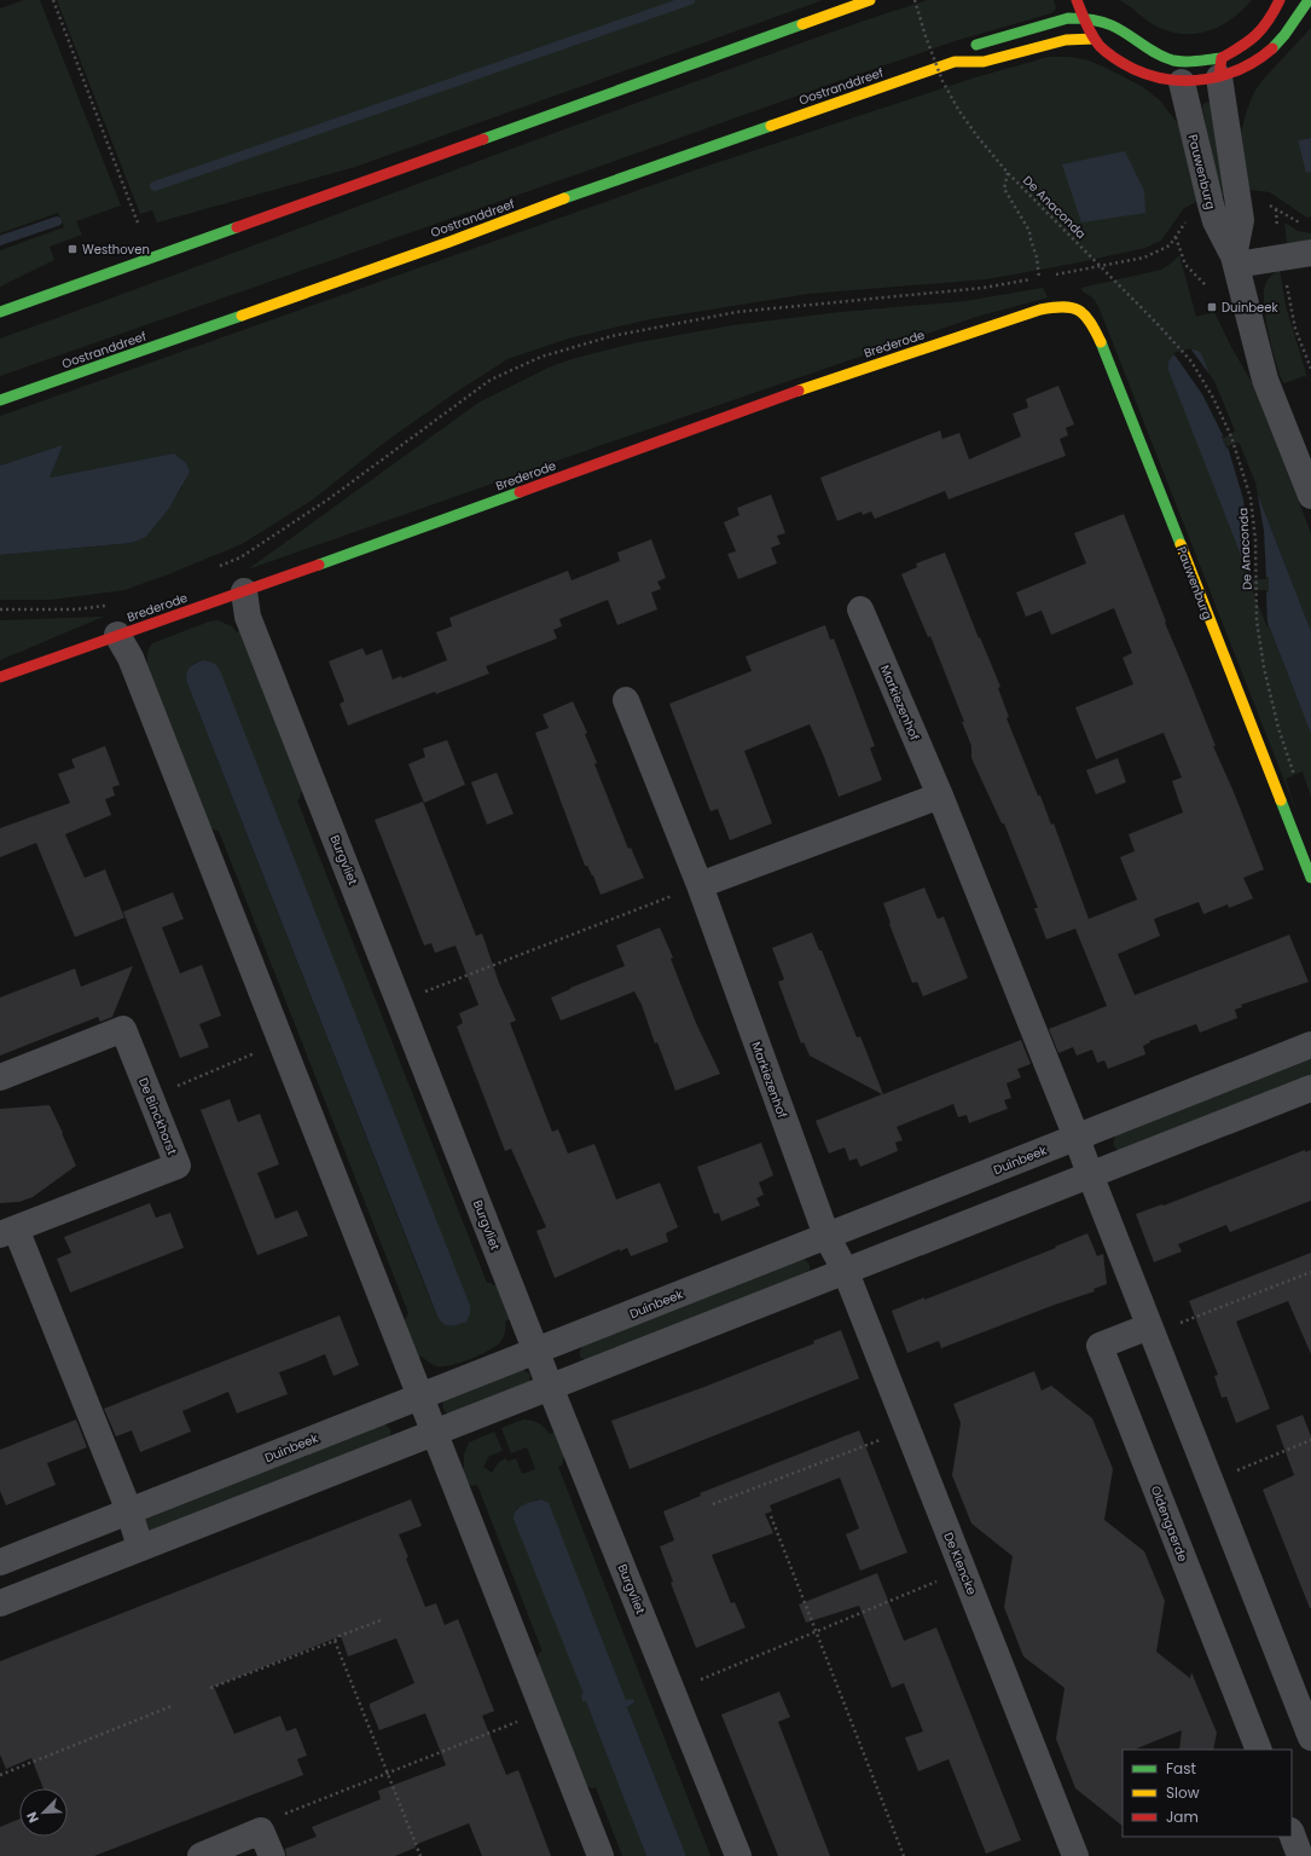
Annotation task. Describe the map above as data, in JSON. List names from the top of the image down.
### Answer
{
  "streets": {
    "main road": ["Oostranddreef", "Pauwenburg", "Brederode"],
    "street": [
      "Markiezenhof",
      "Burgvliet",
      "De Binckhorst",
      "Duinbeek",
      "Oldengaerde",
      "De Klencke"
    ],
    "path": ["De Anaconda"]
  },
  "crossings": [
    ["Pauwenburg", "Brederode"],
    ["Brederode", "Burgvliet"],
    ["Markiezenhof", "Duinbeek"],
    ["Markiezenhof", "De Klencke"],
    ["Burgvliet", "Duinbeek"],
    ["De Binckhorst", "Duinbeek"]
  ],
  "places": {
    "transit": ["Westhoven", "Duinbeek"]
  },
  "legend": ["Fast", "Slow", "Jam"],
  "north": "bottom left"
}
